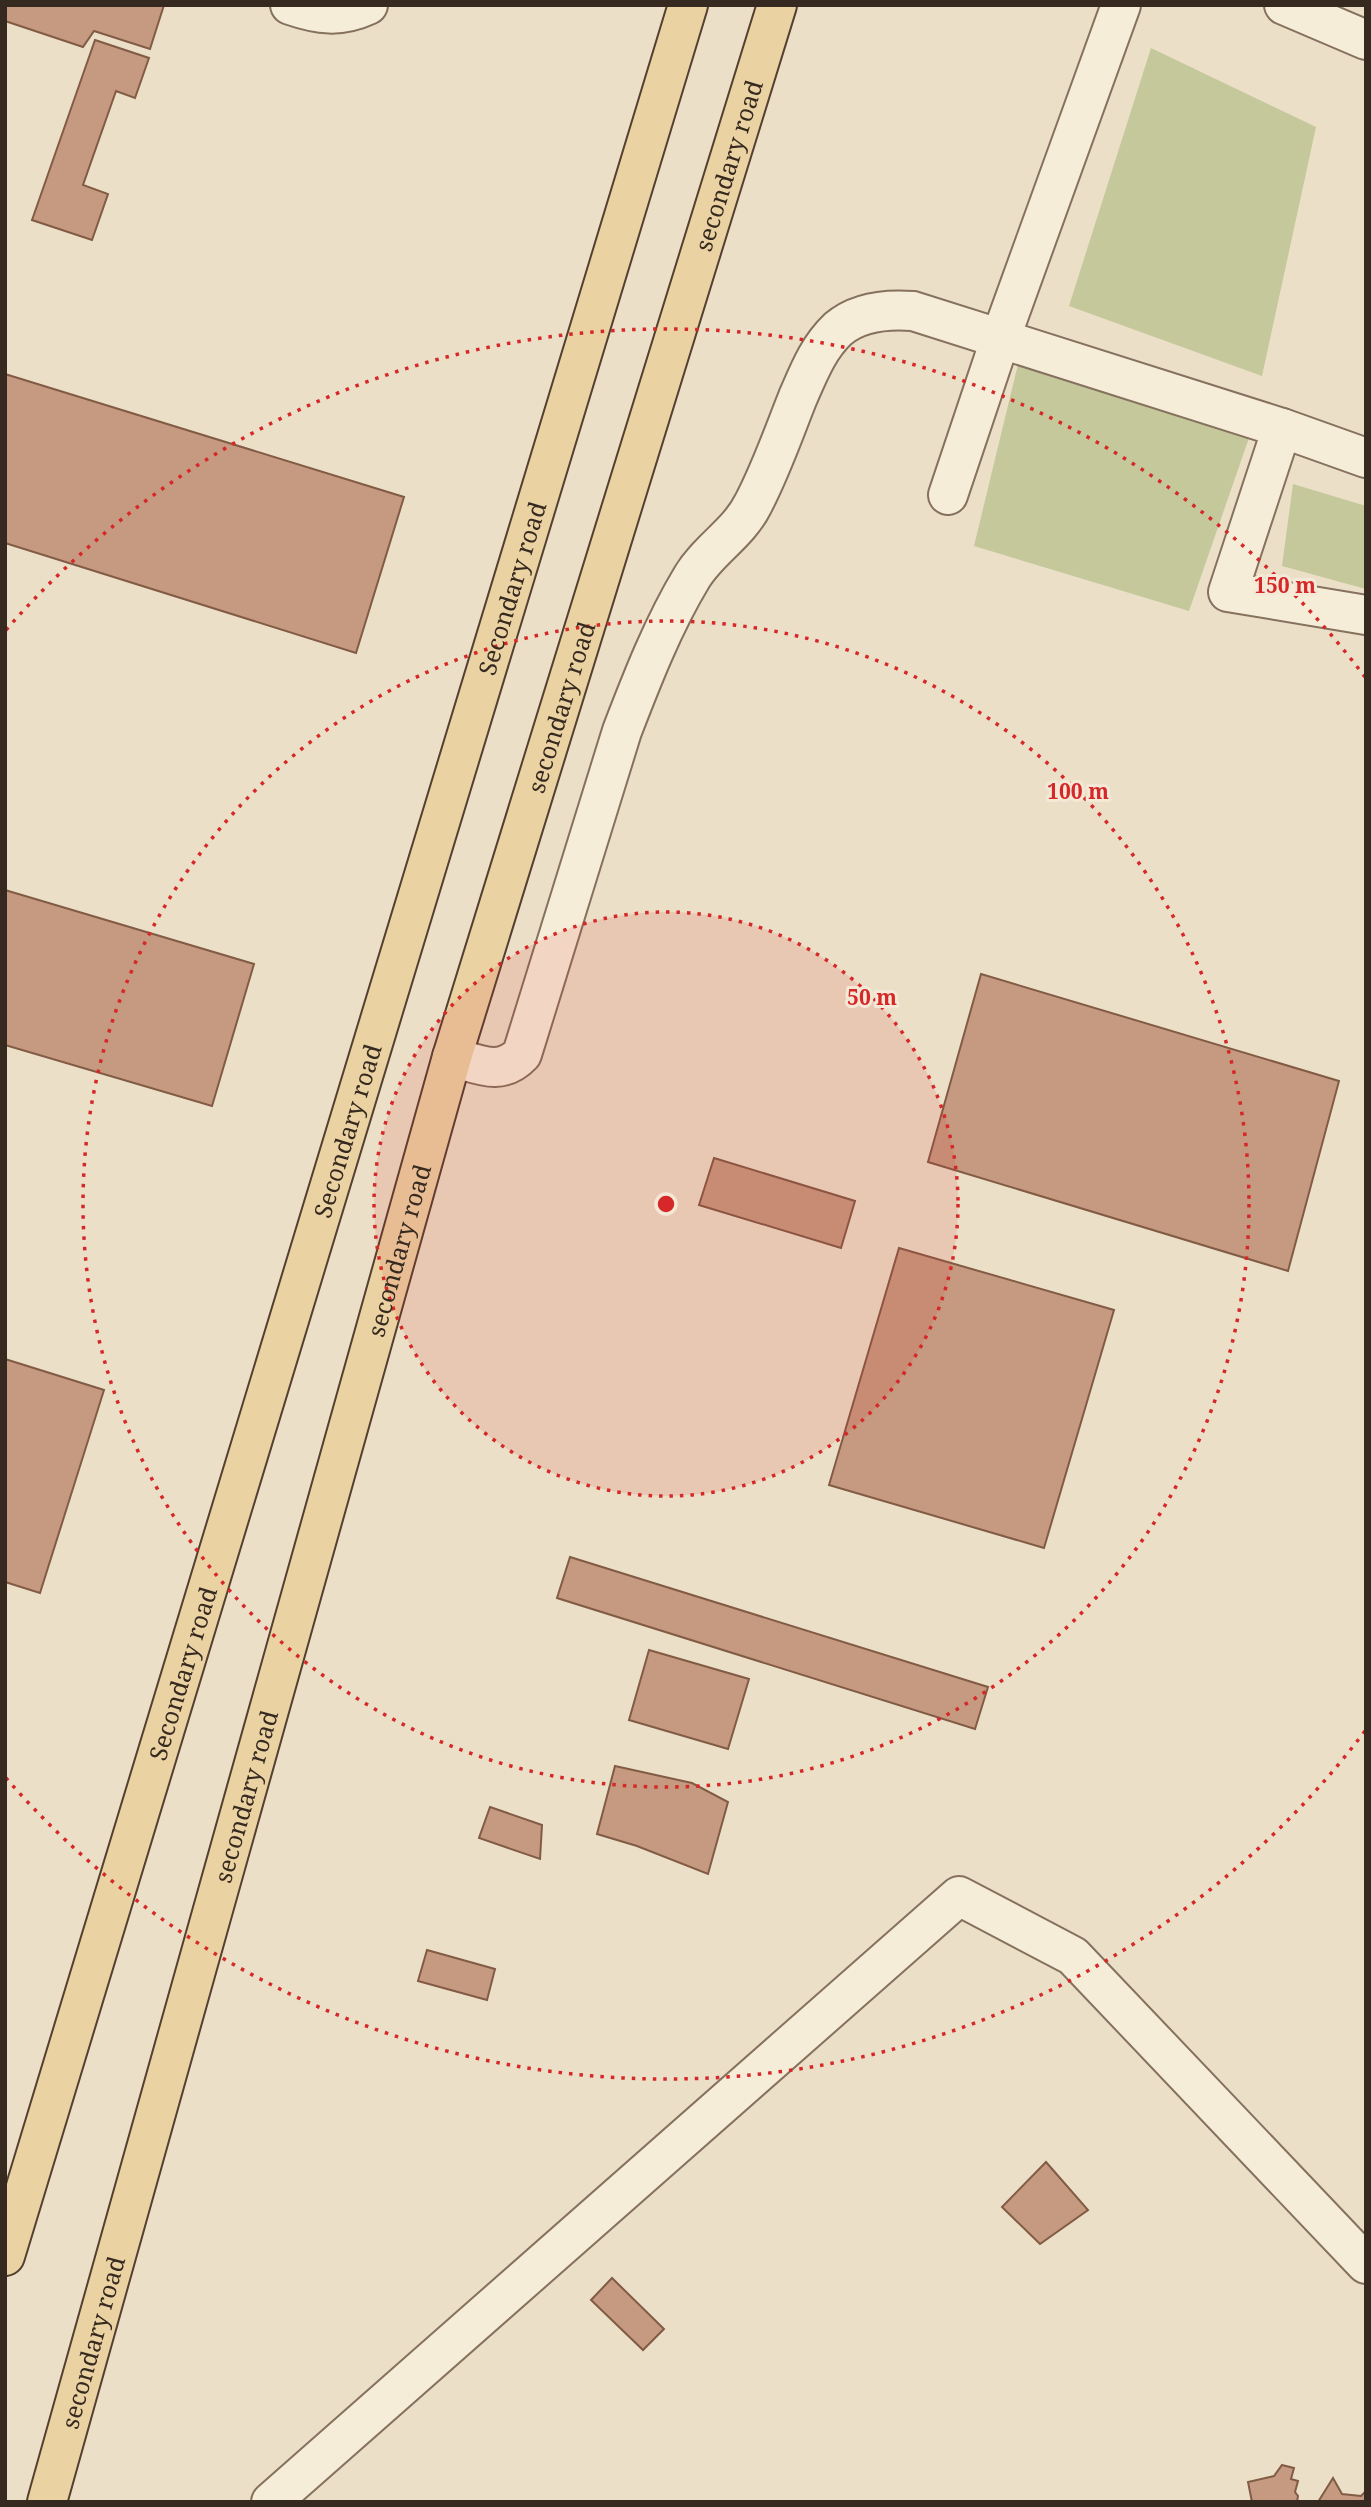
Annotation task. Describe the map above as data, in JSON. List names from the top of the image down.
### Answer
{
  "streets": {
    "main road": ["secondary road", "Secondary road"]
  },
  "rings": ["150 m", "100 m", "50 m"]
}
